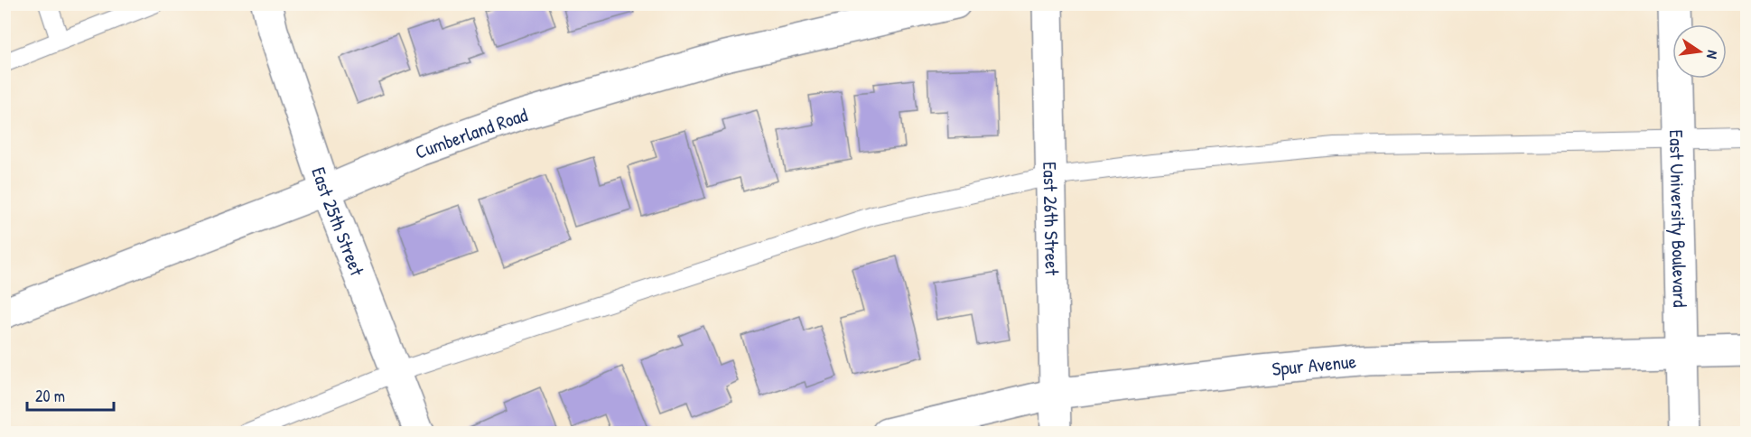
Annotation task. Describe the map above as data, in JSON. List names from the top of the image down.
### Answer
{
  "streets": {
    "street": [
      "Cumberland Road",
      "East 26th Street",
      "East University Boulevard",
      "East 25th Street",
      "Spur Avenue"
    ]
  },
  "crossings": [
    ["Cumberland Road", "East 25th Street"],
    ["East 26th Street", "Spur Avenue"],
    ["East University Boulevard", "Spur Avenue"]
  ],
  "scale_bar": "20 m",
  "north": "right"
}
